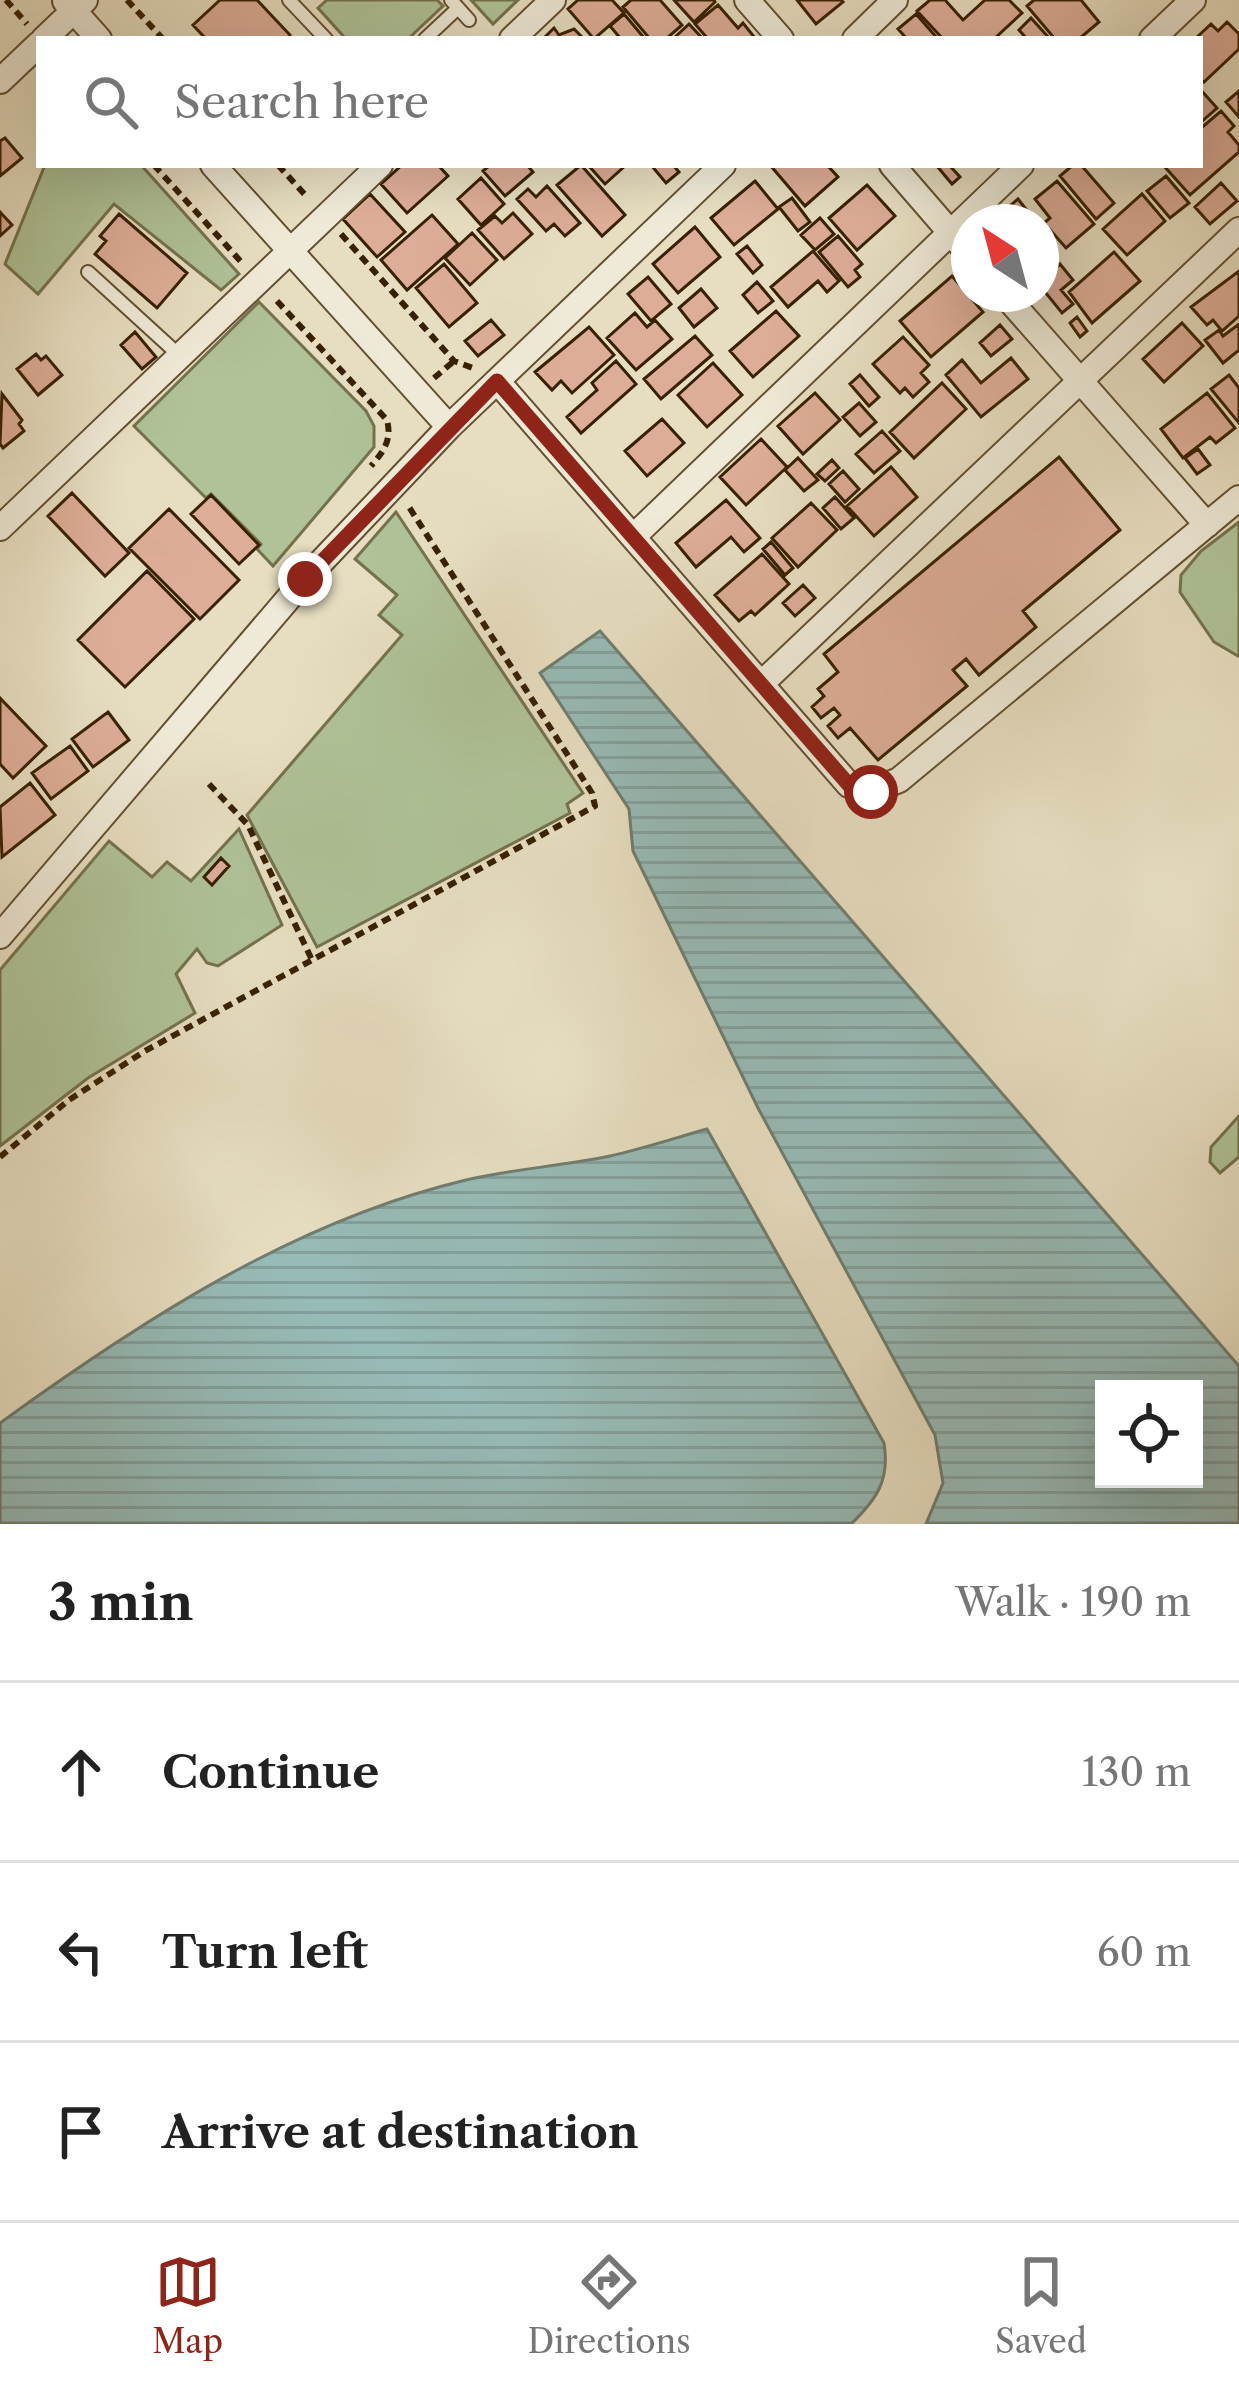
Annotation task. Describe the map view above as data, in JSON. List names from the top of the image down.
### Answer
{
  "north": "top left",
  "page": {
    "search": "Search here",
    "heading": ["3 min", "Walk · 190 m"],
    "list": [
      ["Continue", "130 m"],
      ["Turn left", "60 m"],
      "Arrive at destination"
    ],
    "nav": ["Map", "Directions", "Saved"]
  }
}
